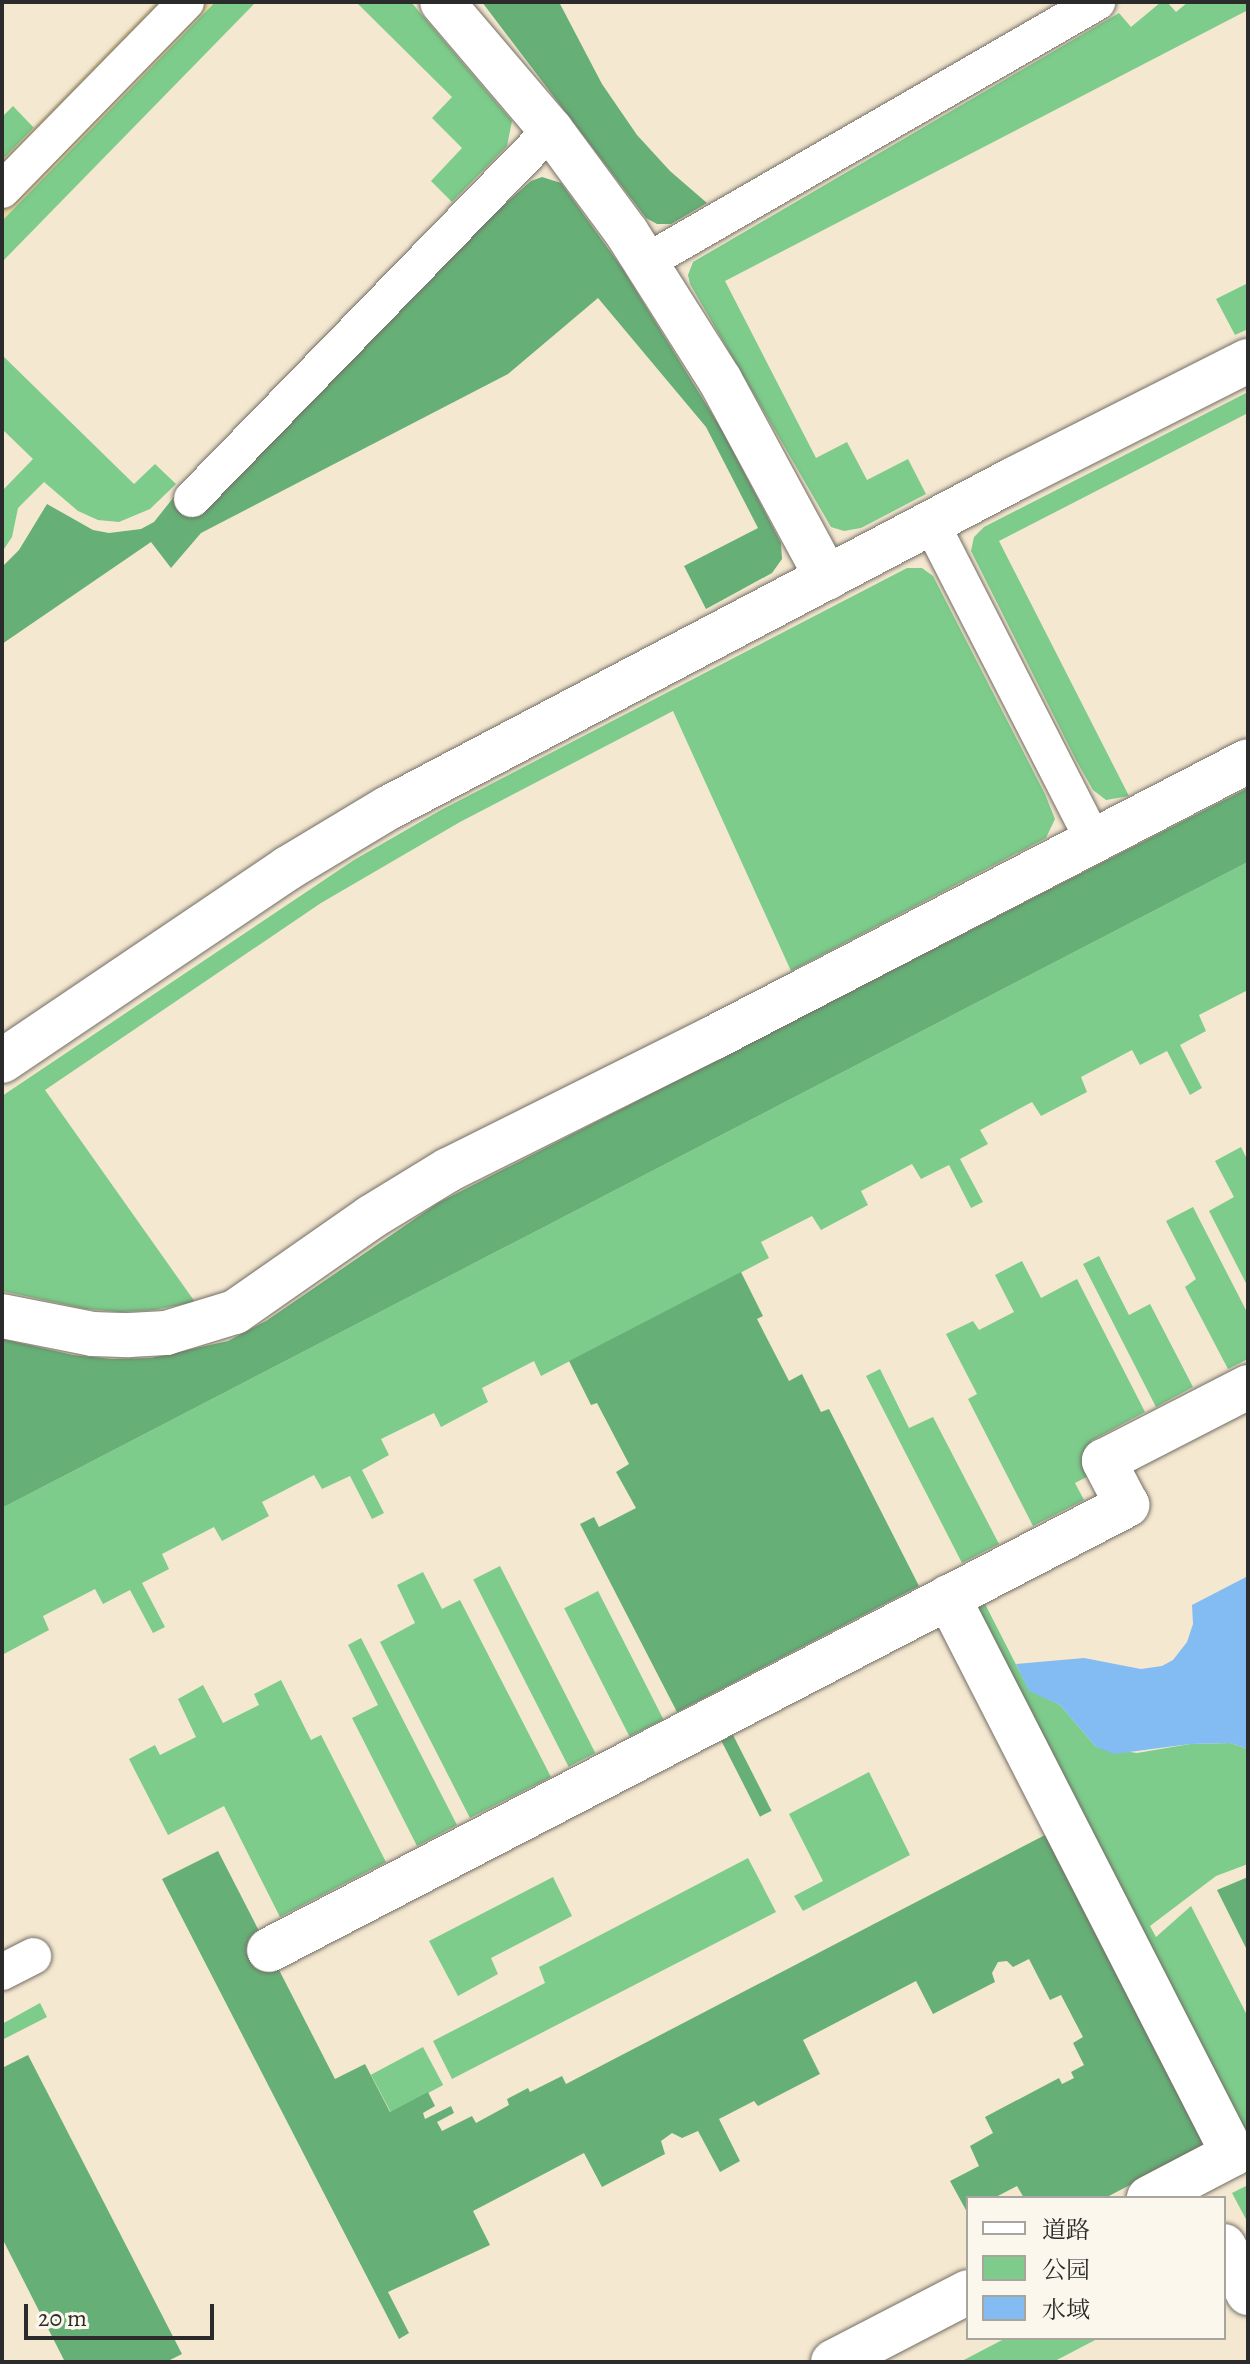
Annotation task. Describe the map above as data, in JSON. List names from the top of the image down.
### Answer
{
  "legend": ["道路", "公园", "水域"],
  "scale_bar": "20 m"
}
